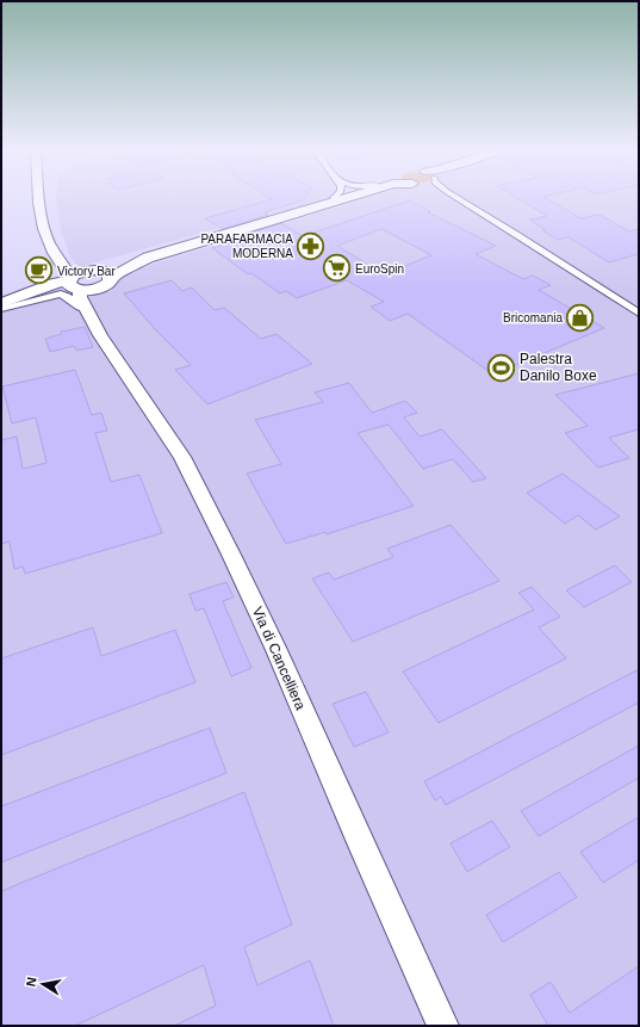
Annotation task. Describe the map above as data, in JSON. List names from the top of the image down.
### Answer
{
  "streets": {
    "street": ["Via di Cancelliera"]
  },
  "places": {
    "pharmacy": ["PARAFARMACIA MODERNA"],
    "supermarket": ["EuroSpin"],
    "cafe": ["Victory Bar"],
    "shop": ["Bricomania"],
    "sports": ["Palestra Danilo Boxe"]
  },
  "north": "left"
}
